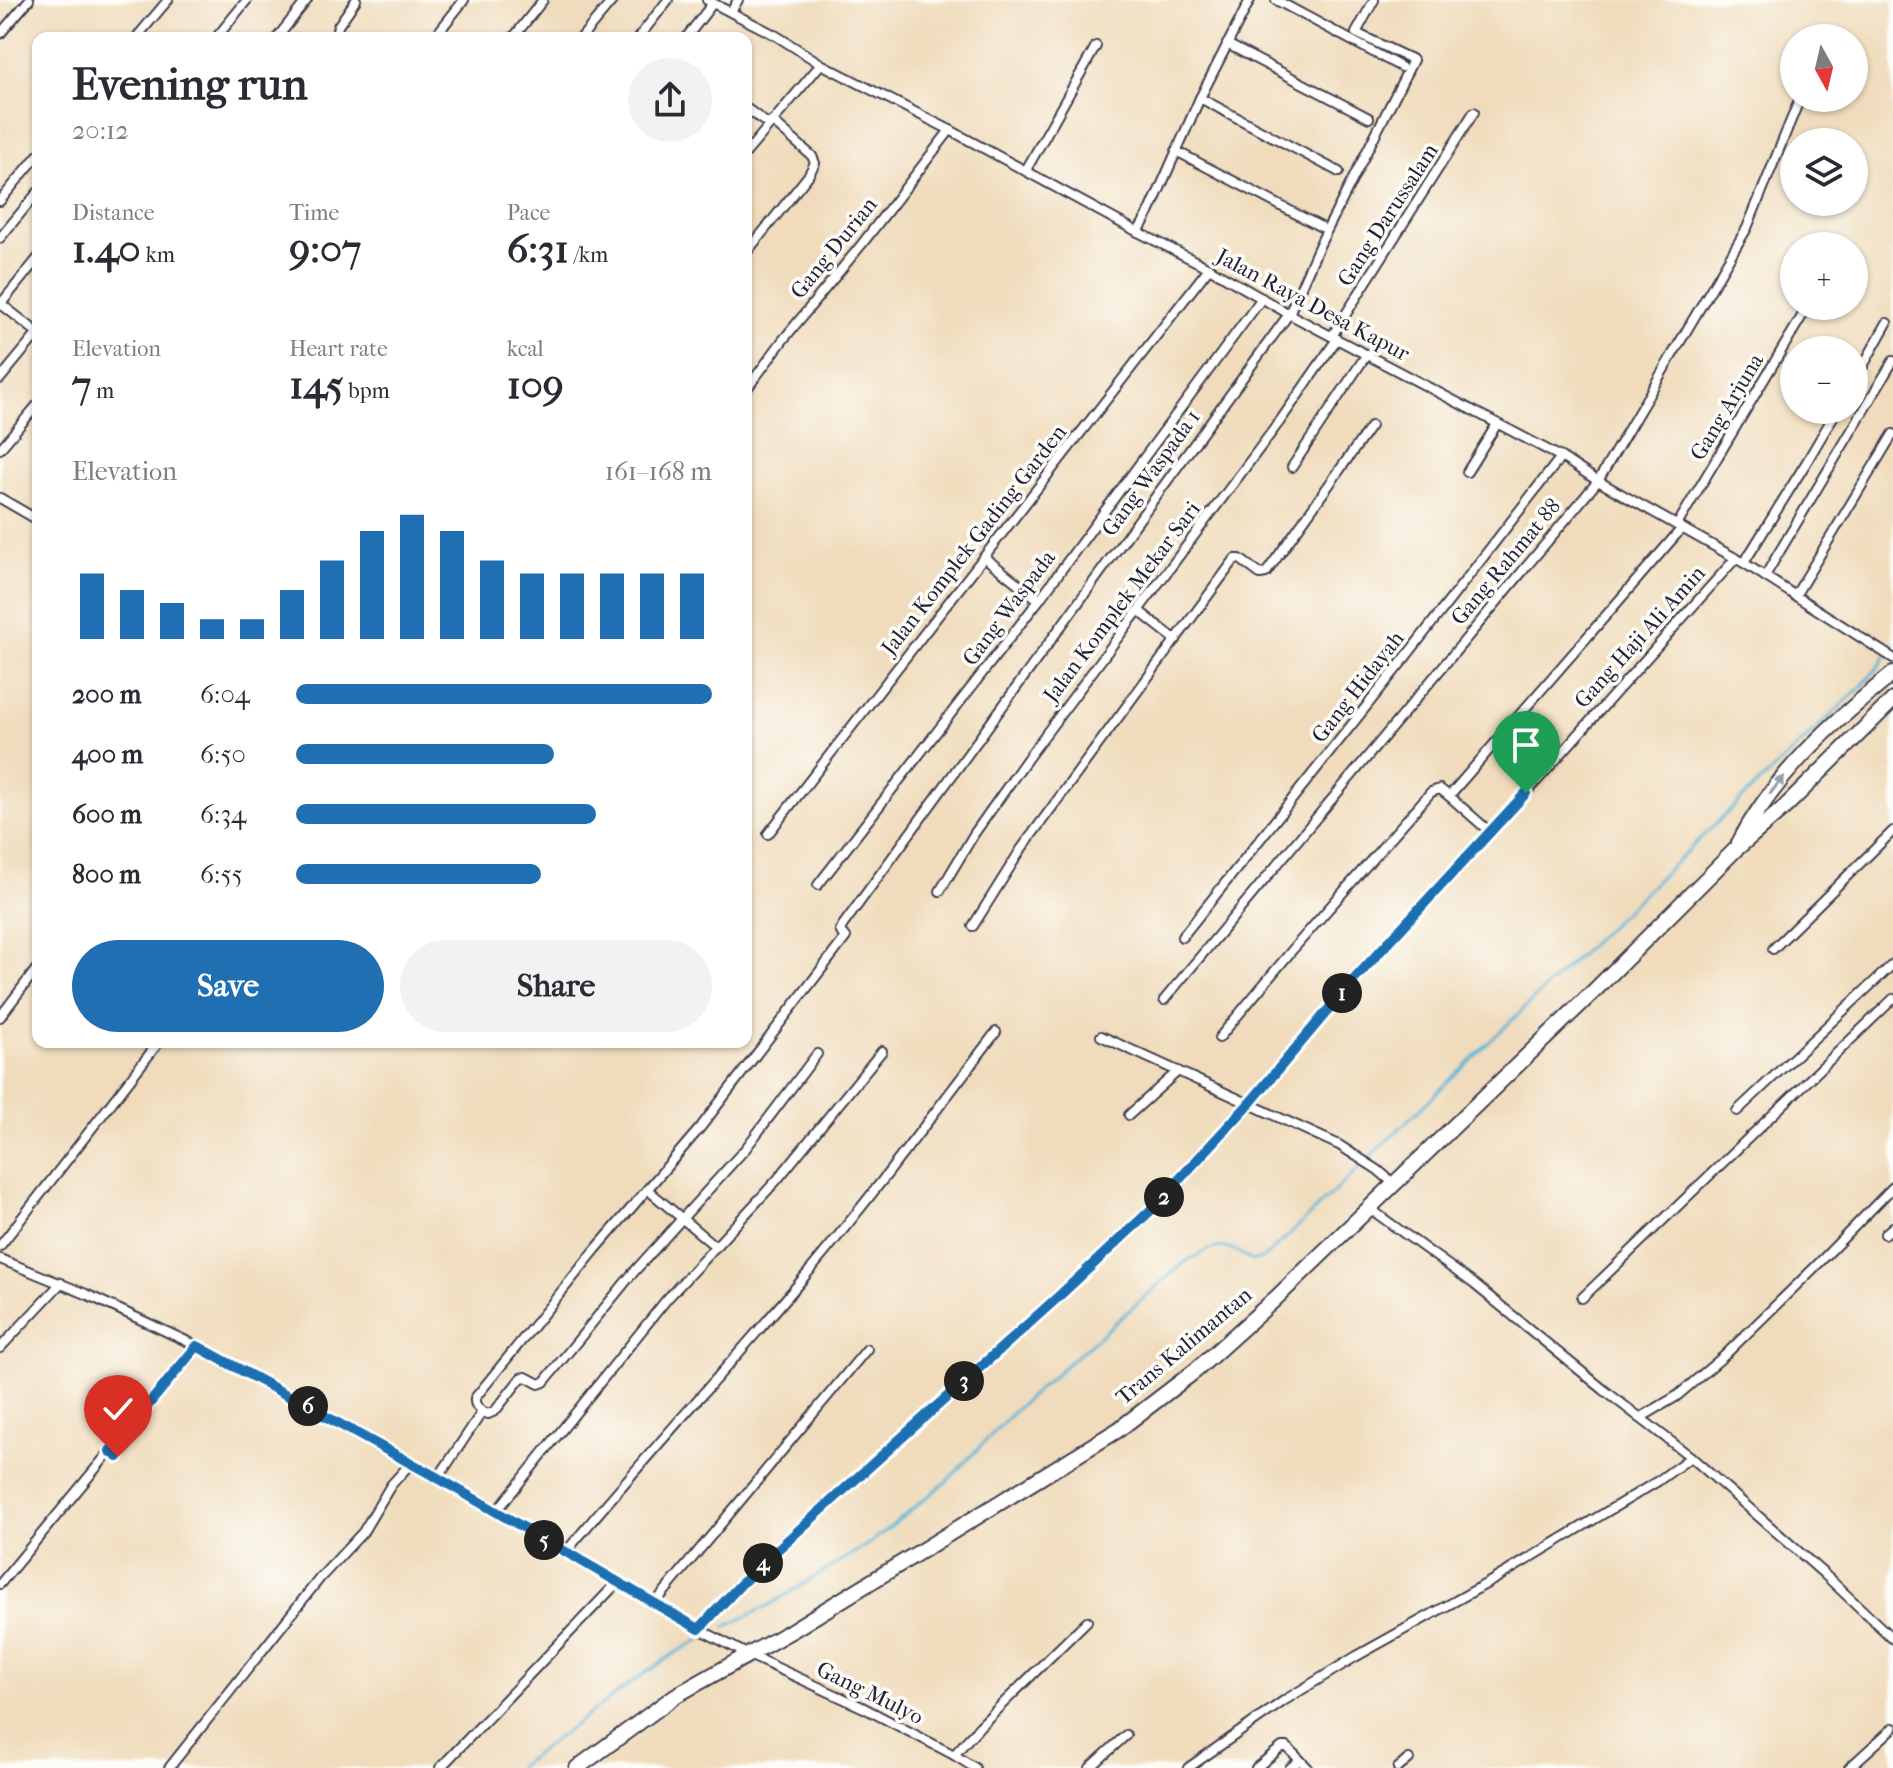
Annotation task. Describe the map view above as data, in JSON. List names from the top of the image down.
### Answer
{
  "streets": {
    "highway": ["Trans Kalimantan"],
    "street": [
      "Gang Darussalam",
      "Gang Durian",
      "Jalan Raya Desa Kapur",
      "Gang Arjuna",
      "Gang Waspada 1",
      "Jalan Komplek Gading Garden",
      "Gang Rahmat 88",
      "Jalan Komplek Mekar Sari",
      "Gang Waspada",
      "Gang Haji Ali Amin",
      "Gang Hidayah",
      "Gang Mulyo"
    ]
  },
  "crossings": [
    ["Gang Darussalam", "Jalan Raya Desa Kapur"],
    ["Gang Darussalam", "Jalan Komplek Mekar Sari"],
    ["Gang Durian", "Jalan Raya Desa Kapur"],
    ["Jalan Raya Desa Kapur", "Gang Arjuna"],
    ["Jalan Raya Desa Kapur", "Gang Waspada 1"],
    ["Jalan Raya Desa Kapur", "Jalan Komplek Gading Garden"],
    ["Jalan Raya Desa Kapur", "Gang Rahmat 88"],
    ["Jalan Raya Desa Kapur", "Jalan Komplek Mekar Sari"],
    ["Jalan Raya Desa Kapur", "Gang Waspada"],
    ["Jalan Raya Desa Kapur", "Gang Haji Ali Amin"],
    ["Jalan Raya Desa Kapur", "Gang Hidayah"],
    ["Gang Haji Ali Amin", "Gang Mulyo"],
    ["Trans Kalimantan", "Gang Mulyo"]
  ],
  "north": "bottom",
  "page": {
    "map_buttons": ["+", "−"],
    "heading": ["Evening run", "20:12"],
    "stats": [
      ["Distance", "1.40 km"],
      ["Time", "9:07"],
      ["Pace", "6:31 /km"],
      ["Elevation", "7 m"],
      ["Heart rate", "145 bpm"],
      ["kcal", "109"]
    ],
    "chart": ["Elevation", "161–168 m"],
    "list": [
      {
        "name": "200 m",
        "note": "6:04"
      },
      {
        "name": "400 m",
        "note": "6:50"
      },
      {
        "name": "600 m",
        "note": "6:34"
      },
      {
        "name": "800 m",
        "note": "6:55"
      }
    ],
    "buttons": ["Save", "Share"],
    "pins": [
      "1",
      "2",
      "3",
      "6",
      "5",
      "4"
    ]
  }
}
